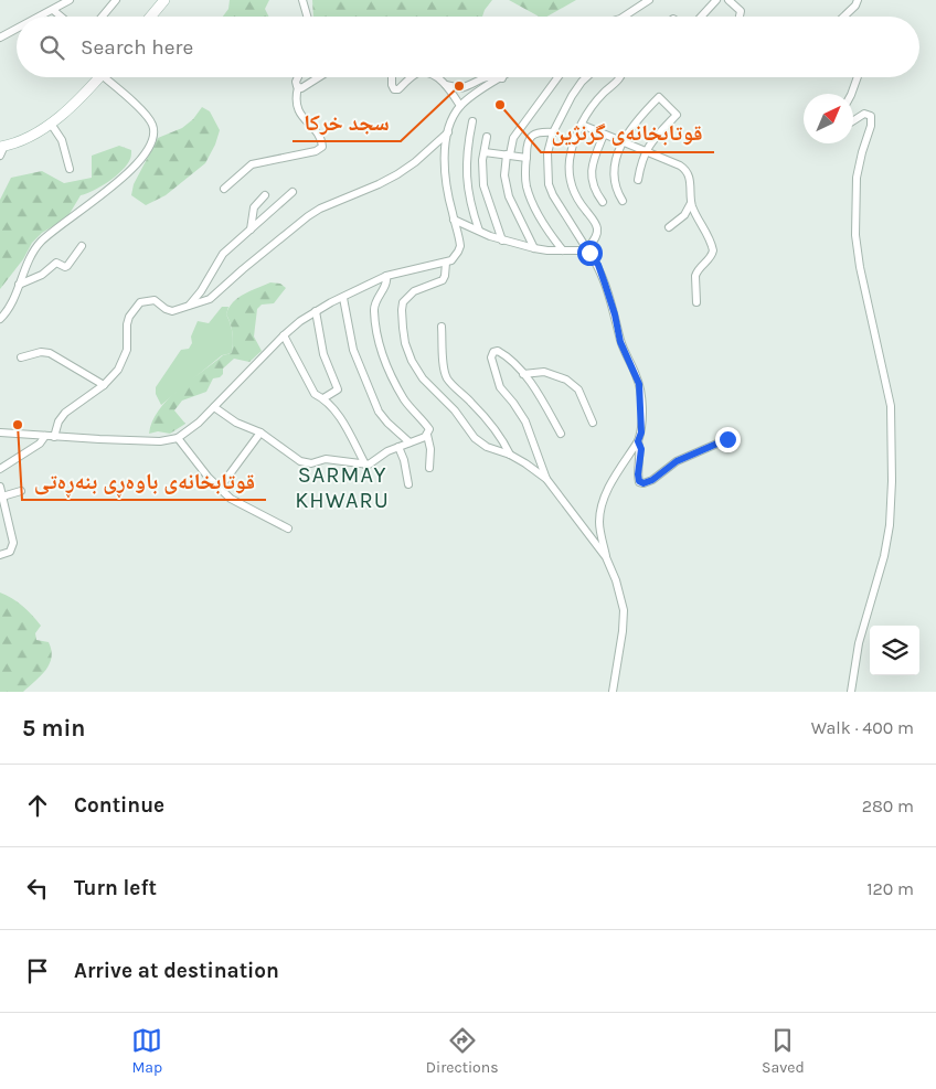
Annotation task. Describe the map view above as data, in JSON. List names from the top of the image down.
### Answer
{
  "districts": ["SARMAY KHWARU"],
  "places": ["سجد خركا", "قوتابخانەی گرنژین", "قوتابخانەی باوەڕی بنەڕەتی"],
  "north": "top right",
  "page": {
    "search": "Search here",
    "heading": ["5 min", "Walk · 400 m"],
    "list": [
      ["Continue", "280 m"],
      ["Turn left", "120 m"],
      "Arrive at destination"
    ],
    "nav": ["Map", "Directions", "Saved"]
  }
}
